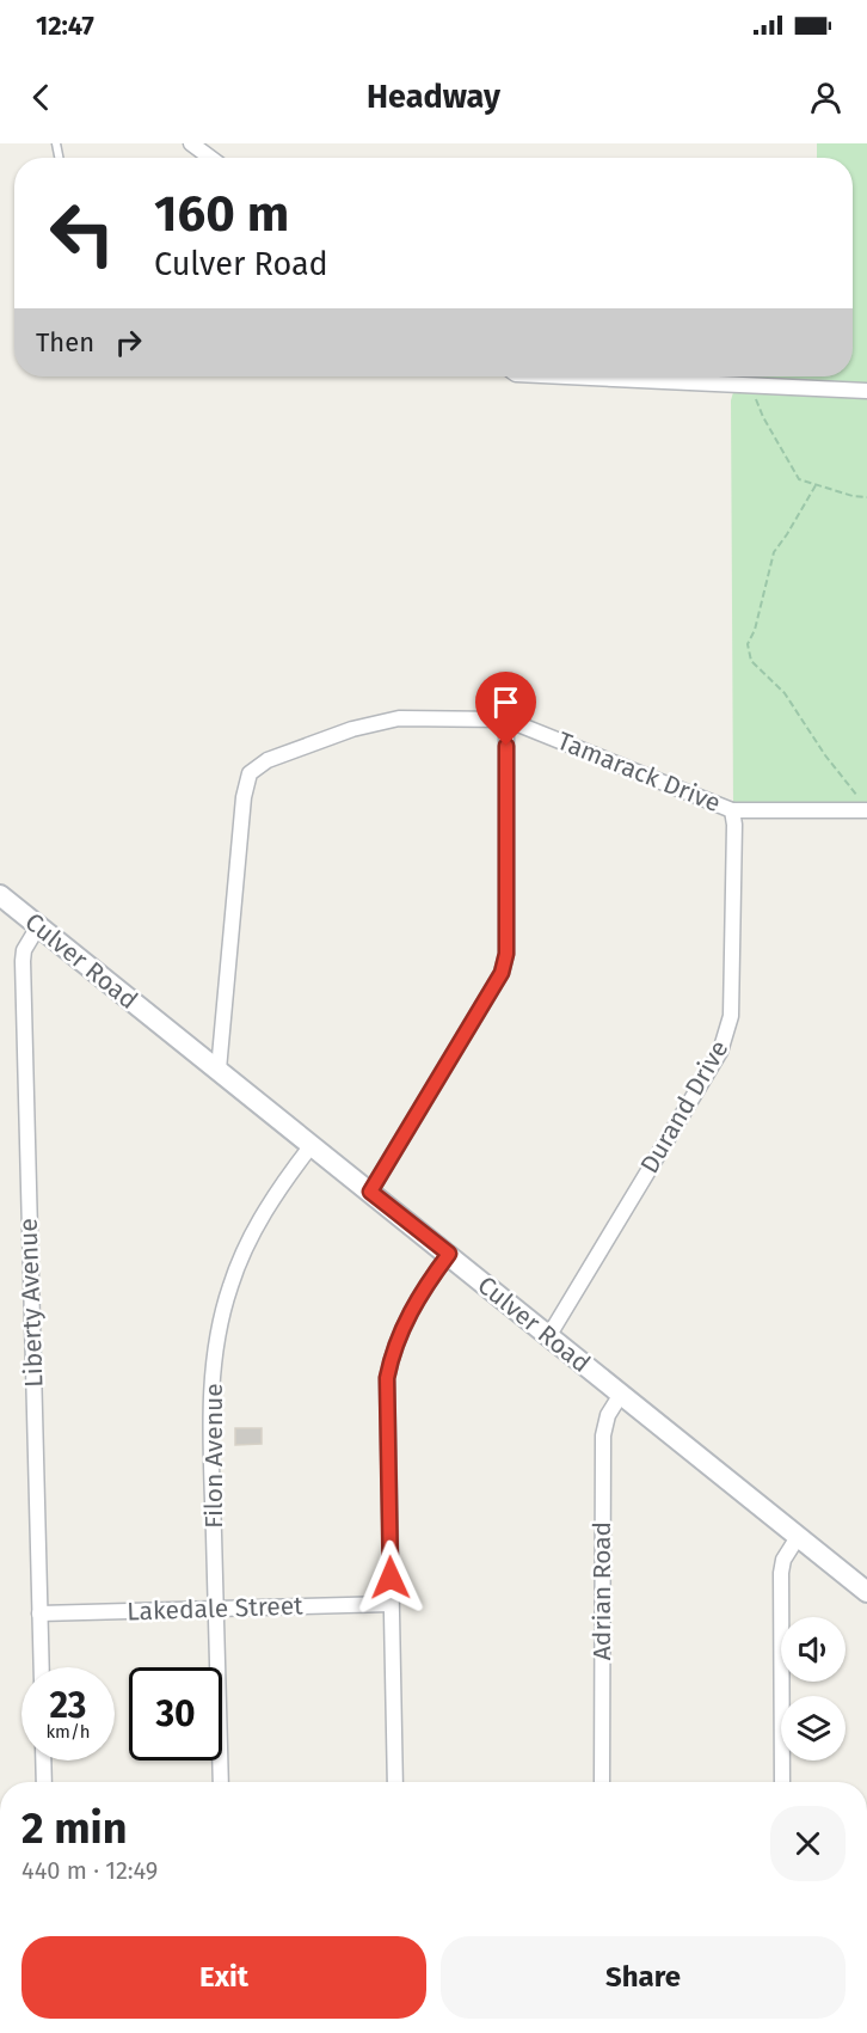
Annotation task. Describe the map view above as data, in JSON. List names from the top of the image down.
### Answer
{
  "streets": {
    "main road": ["Culver Road"],
    "street": [
      "Tamarack Drive",
      "Durand Drive",
      "Liberty Avenue",
      "Filon Avenue",
      "Adrian Road",
      "Lakedale Street"
    ]
  },
  "crossings": [
    ["Tamarack Drive", "Culver Road"],
    ["Tamarack Drive", "Durand Drive"],
    ["Culver Road", "Durand Drive"],
    ["Culver Road", "Liberty Avenue"],
    ["Culver Road", "Filon Avenue"],
    ["Culver Road", "Adrian Road"],
    ["Liberty Avenue", "Lakedale Street"],
    ["Filon Avenue", "Lakedale Street"]
  ],
  "page": {
    "status": "12:47",
    "header": "Headway",
    "turn": ["160 m", "Culver Road"],
    "then": "Then",
    "speed": "23 km/h",
    "limit": "30",
    "heading": ["2 min", "440 m · 12:49"],
    "buttons": ["Exit", "Share"]
  }
}
